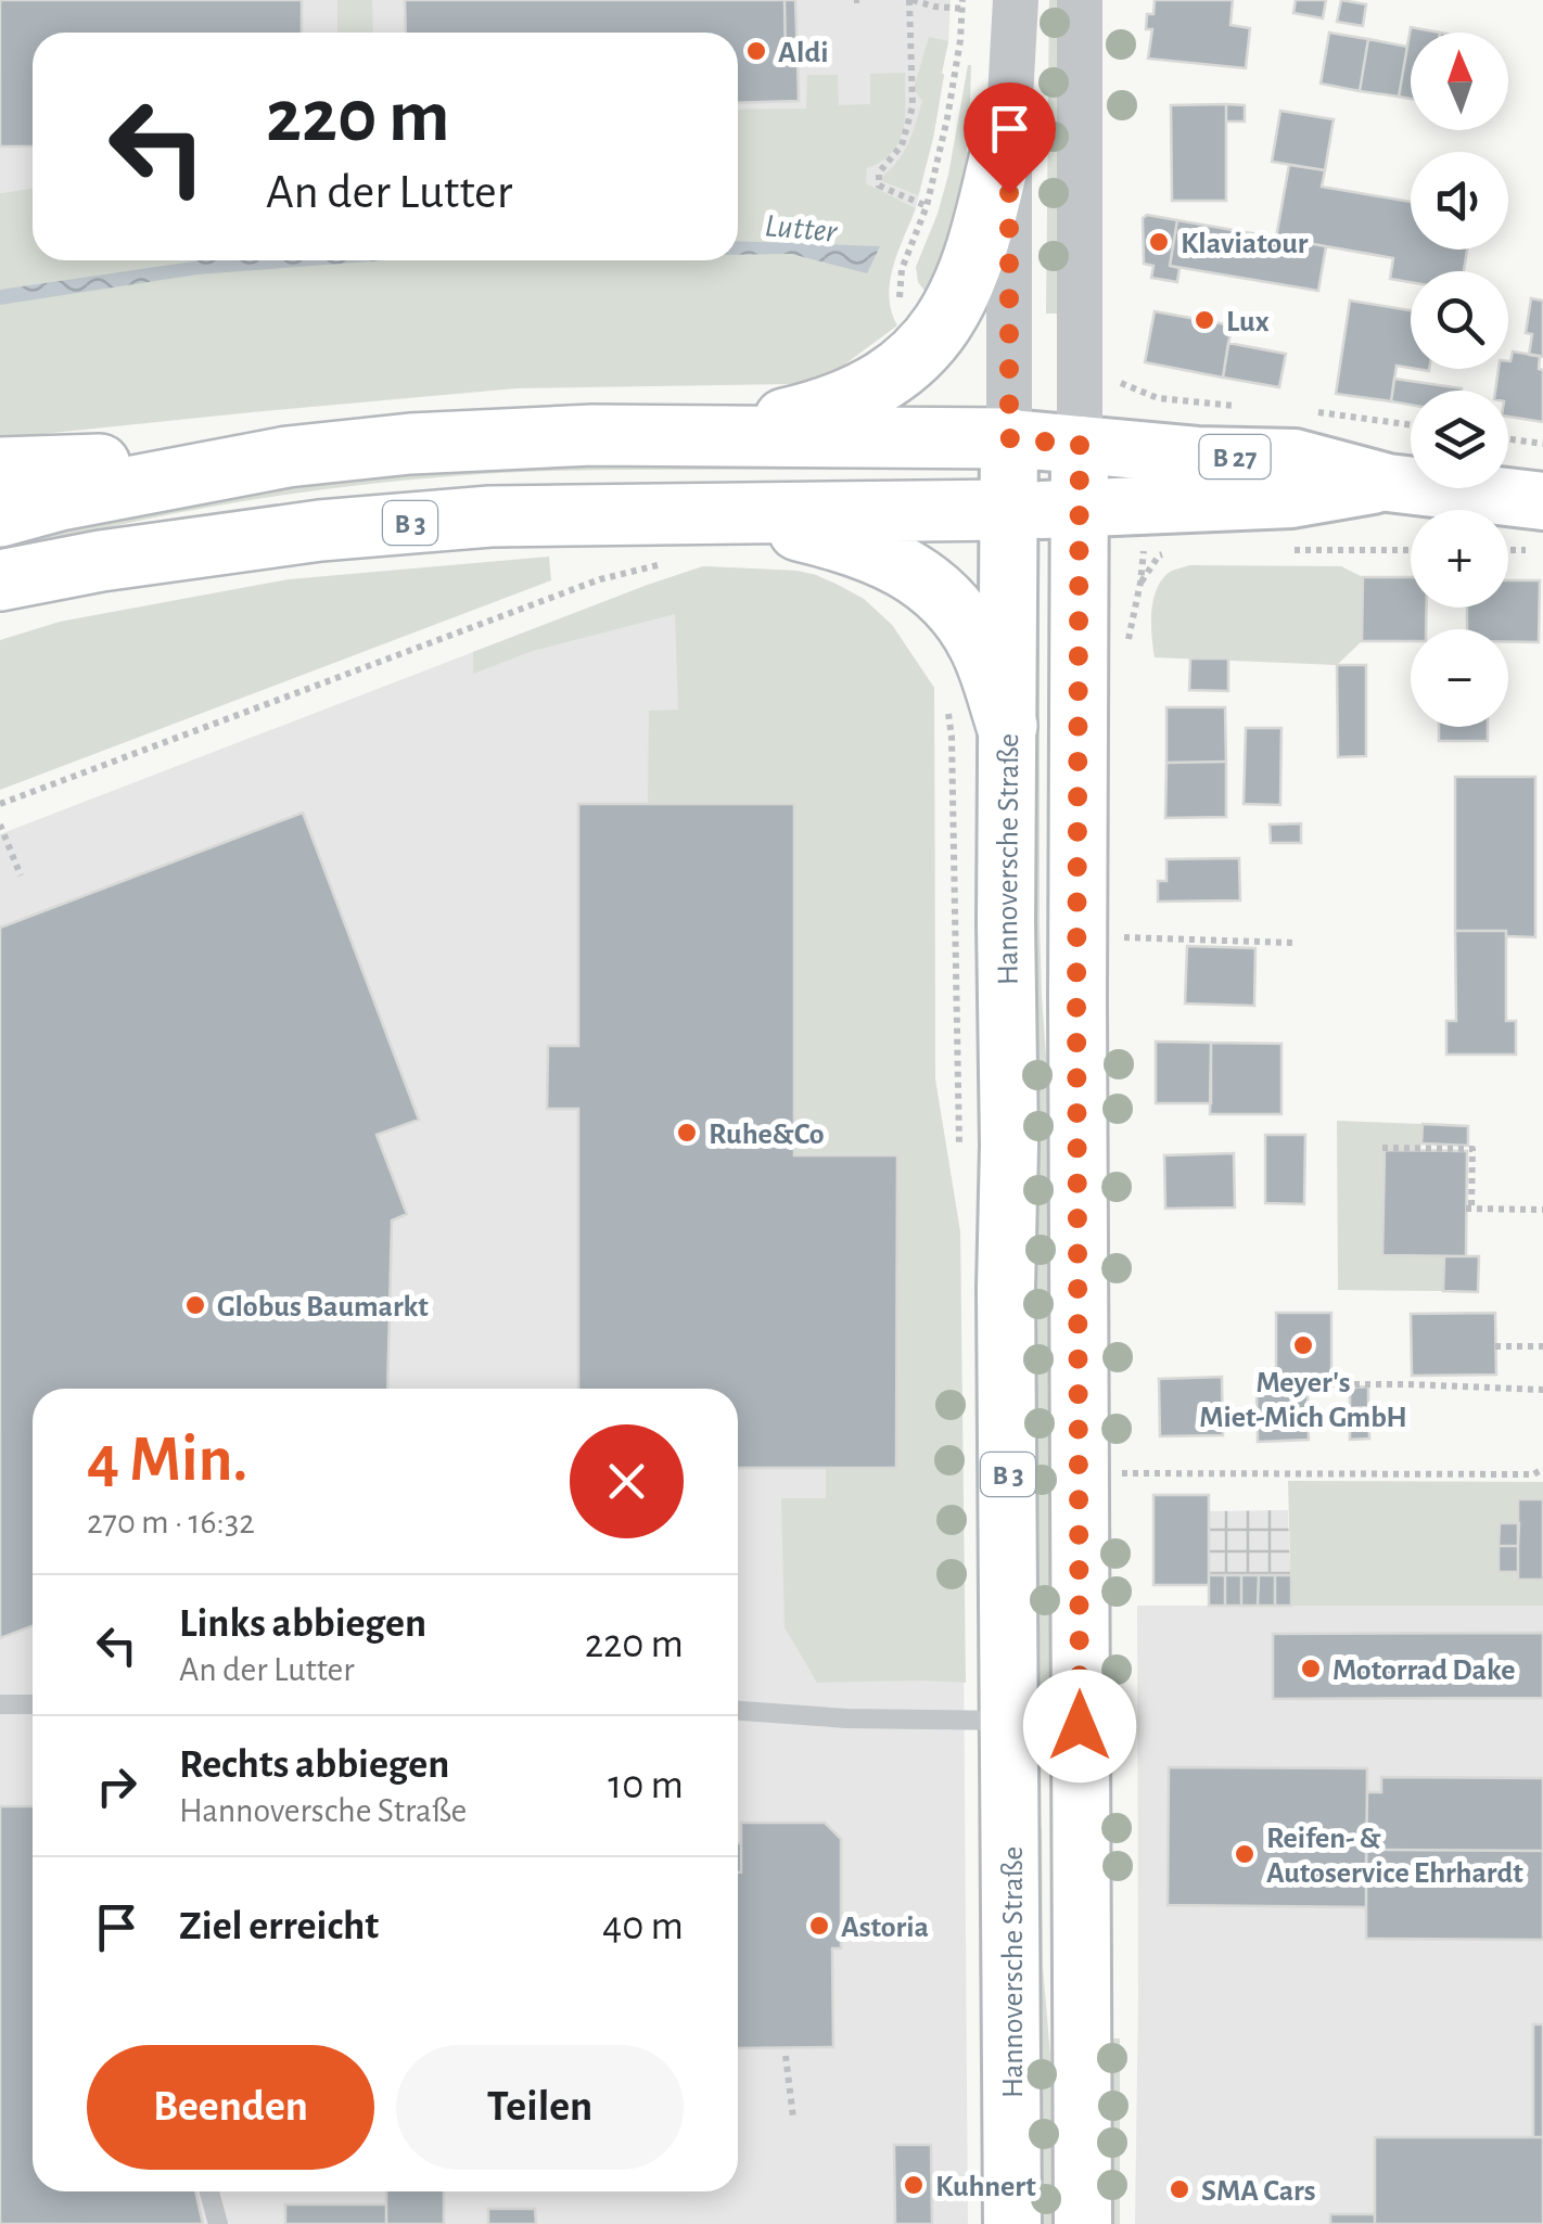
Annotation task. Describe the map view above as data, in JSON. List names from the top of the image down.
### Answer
{
  "streets": {
    "highway": ["B 27", "B 3"],
    "main road": ["Hannoversche Straße"]
  },
  "crossings": [
    ["B 27", "B 3"],
    ["B 27", "Hannoversche Straße"],
    ["B 3", "Hannoversche Straße"]
  ],
  "water": ["Lutter"],
  "places": [
    "Aldi",
    "Klaviatour",
    "Lux",
    "Ruhe&Co",
    "Globus Baumarkt",
    "Meyer's Miet-Mich GmbH",
    "Motorrad Dake",
    "Reifen- & Autoservice Ehrhardt",
    "Astoria",
    "Kuhnert",
    "SMA Cars"
  ],
  "north": "top",
  "page": {
    "map_buttons": ["+", "−"],
    "turn": ["220 m", "An der Lutter"],
    "heading": ["4 Min.", "270 m · 16:32"],
    "list": [
      {
        "name": "Links abbiegen",
        "note": "An der Lutter",
        "value": "220 m"
      },
      {
        "name": "Rechts abbiegen",
        "note": "Hannoversche Straße",
        "value": "10 m"
      },
      {
        "name": "Ziel erreicht",
        "value": "40 m"
      }
    ],
    "buttons": ["Beenden", "Teilen"]
  }
}
